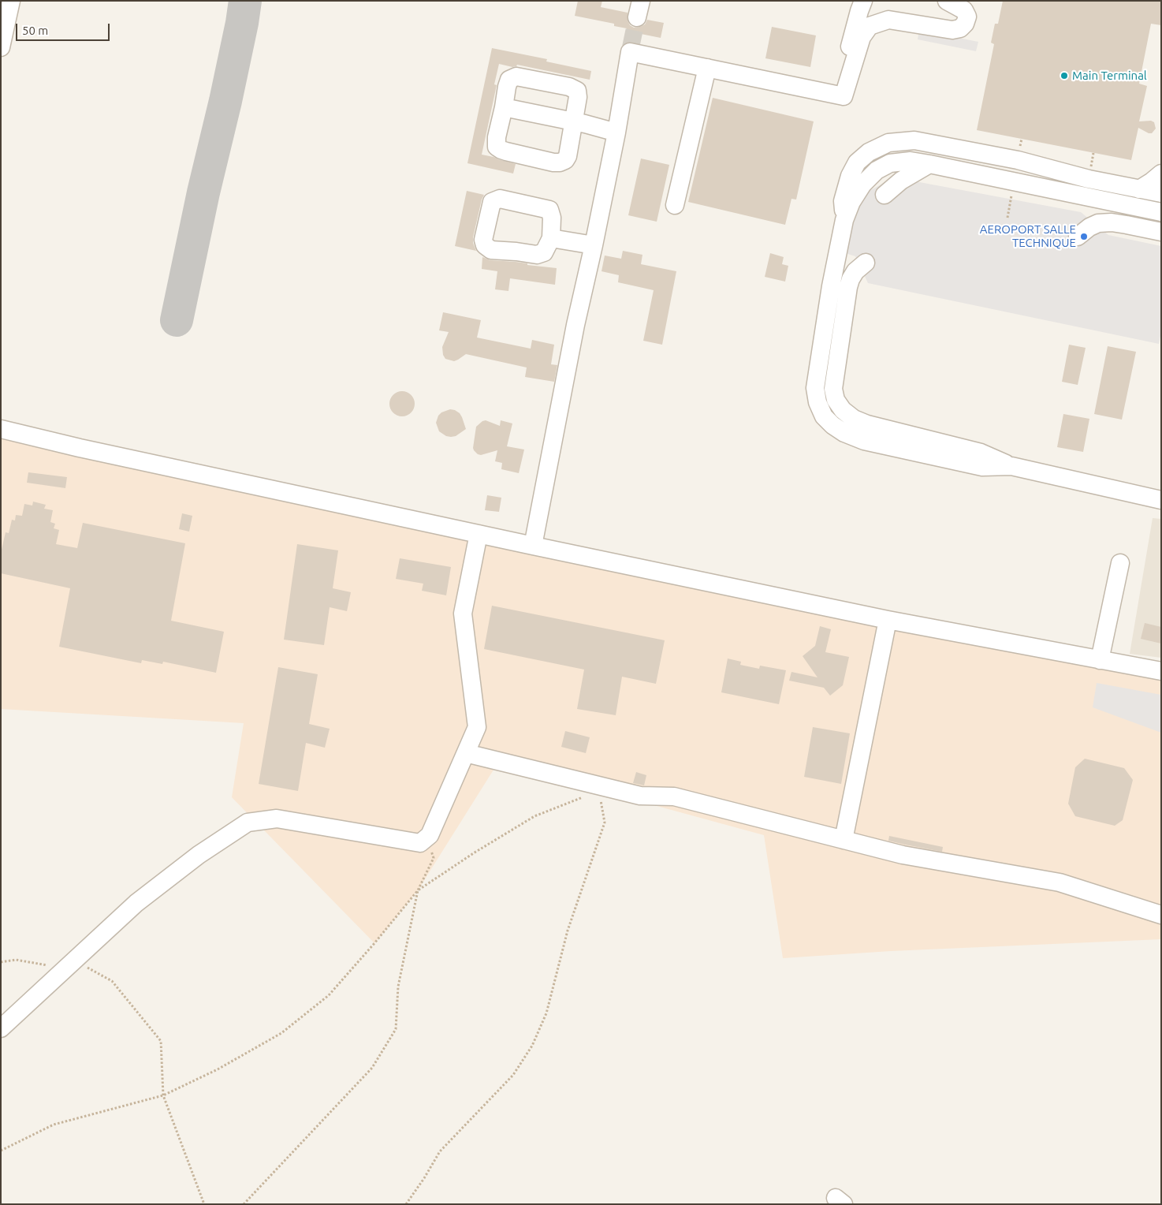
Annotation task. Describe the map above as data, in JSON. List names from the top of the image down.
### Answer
{
  "places": ["Main Terminal", "AEROPORT SALLE TECHNIQUE"],
  "scale_bar": "50 m"
}
